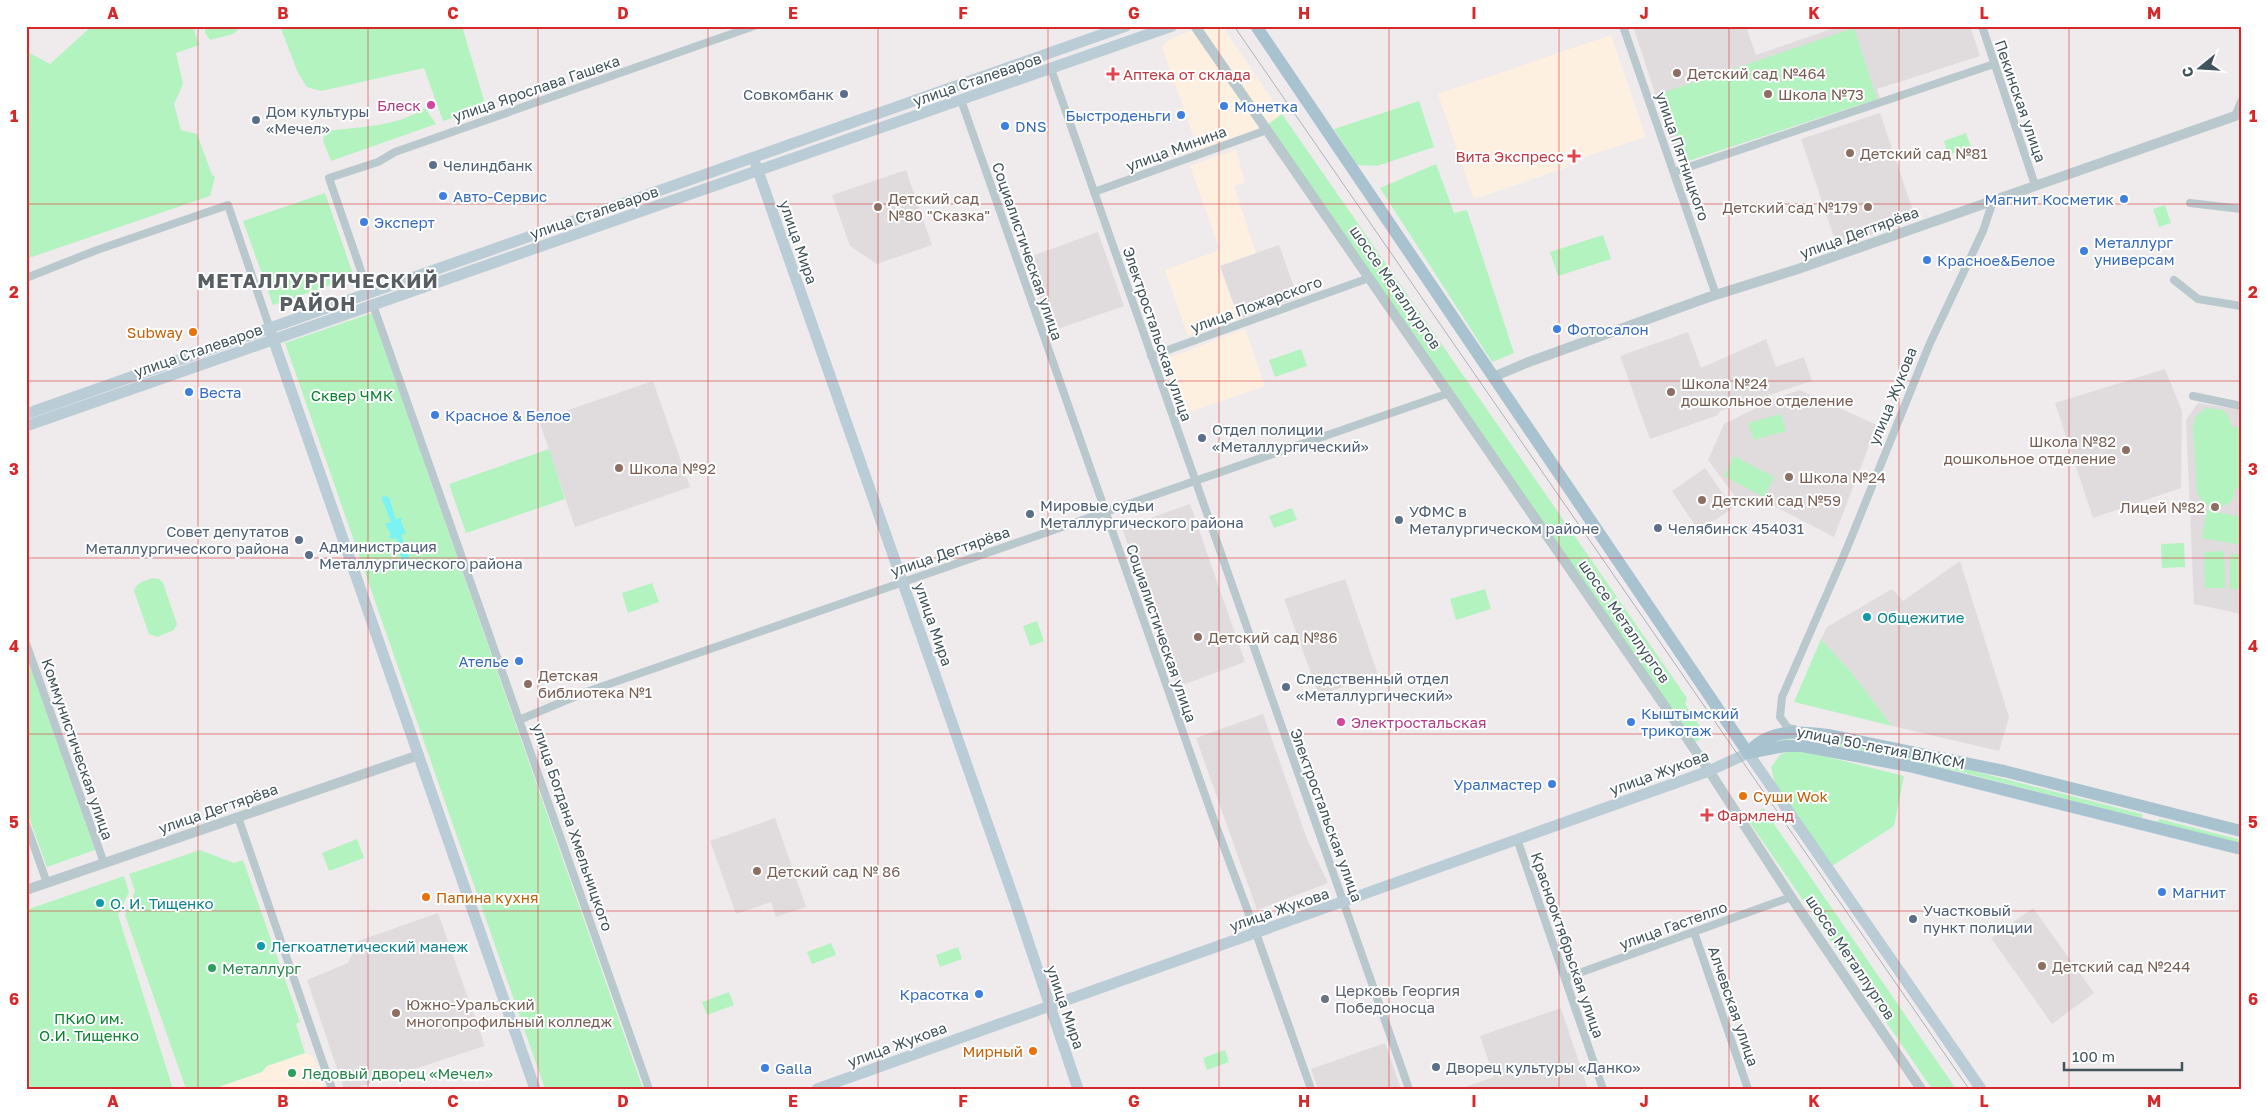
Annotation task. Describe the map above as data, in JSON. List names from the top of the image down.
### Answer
{
  "streets": {
    "main road": [
      "улица Сталеваров",
      "улица Мира",
      "шоссе Металлургов",
      "улица Жукова",
      "улица 50-летия ВЛКСМ",
      "улица Богдана Хмельницкого"
    ],
    "street": [
      "улица Ярослава Гашека",
      "Пекинская улица",
      "улица Минина",
      "улица Пятницкого",
      "улица Дегтярёва",
      "Социалистическая улица",
      "улица Пожарского",
      "Электростальская улица",
      "Коммунистическая улица",
      "улица Гастелло",
      "Краснооктябрьская улица",
      "Алчевская улица"
    ]
  },
  "crossings": [
    ["улица Сталеваров", "улица Мира"],
    ["улица Сталеваров", "Социалистическая улица"],
    ["улица Сталеваров", "Электростальская улица"],
    ["улица Сталеваров", "улица Богдана Хмельницкого"],
    ["улица Ярослава Гашека", "улица Богдана Хмельницкого"],
    ["Пекинская улица", "улица Дегтярёва"],
    ["улица Минина", "шоссе Металлургов"],
    ["улица Минина", "Электростальская улица"],
    ["улица Пятницкого", "улица Дегтярёва"],
    ["улица Дегтярёва", "улица Мира"],
    ["улица Дегтярёва", "Социалистическая улица"],
    ["улица Дегтярёва", "шоссе Металлургов"],
    ["улица Дегтярёва", "Электростальская улица"],
    ["улица Дегтярёва", "улица Жукова"],
    ["улица Дегтярёва", "Коммунистическая улица"],
    ["улица Дегтярёва", "улица Богдана Хмельницкого"],
    ["улица Мира", "улица Жукова"],
    ["Социалистическая улица", "улица Жукова"],
    ["шоссе Металлургов", "улица Пожарского"],
    ["шоссе Металлургов", "улица Жукова"],
    ["шоссе Металлургов", "улица 50-летия ВЛКСМ"],
    ["шоссе Металлургов", "улица Гастелло"],
    ["улица Пожарского", "Электростальская улица"],
    ["Электростальская улица", "улица Жукова"],
    ["улица Жукова", "улица 50-летия ВЛКСМ"],
    ["улица Жукова", "Краснооктябрьская улица"],
    ["улица Гастелло", "Краснооктябрьская улица"],
    ["улица Гастелло", "Алчевская улица"]
  ],
  "districts": ["МЕТАЛЛУРГИЧЕСКИЙ РАЙОН"],
  "parks": ["Сквер ЧМК", "ПКиО им. О.И. Тищенко"],
  "places": {
    "other": [
      "Детский сад №464",
      "Совкомбанк",
      "Школа №73",
      "Блеск",
      "Монетка",
      "Быстроденьги",
      "Дом культуры «Мечел»",
      "DNS",
      "Детский сад №81",
      "Челиндбанк",
      "Авто-Сервис",
      "Магнит Косметик",
      "Детский сад №80 \"Сказка\"",
      "Детский сад №179",
      "Эксперт",
      "Металлург универсам",
      "Красное&Белое",
      "Фотосалон",
      "Subway",
      "Веста",
      "Школа №24 дошкольное отделение",
      "Красное & Белое",
      "Отдел полиции «Металлургический»",
      "Школа №82 дошкольное отделение",
      "Школа №92",
      "Школа №24",
      "Детский сад №59",
      "Лицей №82",
      "Мировые судьи Металлургического района",
      "УФМС в Металургическом районе",
      "Челябинск 454031",
      "Совет депутатов Металлургического района",
      "Администрация Металлургического района",
      "Общежитие",
      "Детский сад №86",
      "Ателье",
      "Детская библиотека №1",
      "Следственный отдел «Металлургический»",
      "Электростальская",
      "Кыштымский трикотаж",
      "Уралмастер",
      "Суши Wok",
      "Детский сад № 86",
      "Магнит",
      "Папина кухня",
      "О. И. Тищенко",
      "Участковый пункт полиции",
      "Легкоатлетический манеж",
      "Детский сад №244",
      "Металлург",
      "Красотка",
      "Церковь Георгия Победоносца",
      "Южно-Уральский многопрофильный колледж",
      "Мирный",
      "Дворец культуры «Данко»",
      "Galla",
      "Ледовый дворец «Мечел»"
    ],
    "health": ["Аптека от склада", "Вита Экспресс", "Фармленд"]
  },
  "scale_bar": "100 m",
  "north": "left",
  "grid": {
    "columns": [
      "A",
      "B",
      "C",
      "D",
      "E",
      "F",
      "G",
      "H",
      "I",
      "J",
      "K",
      "L",
      "M"
    ],
    "rows": [
      "1",
      "2",
      "3",
      "4",
      "5",
      "6"
    ]
  }
}
